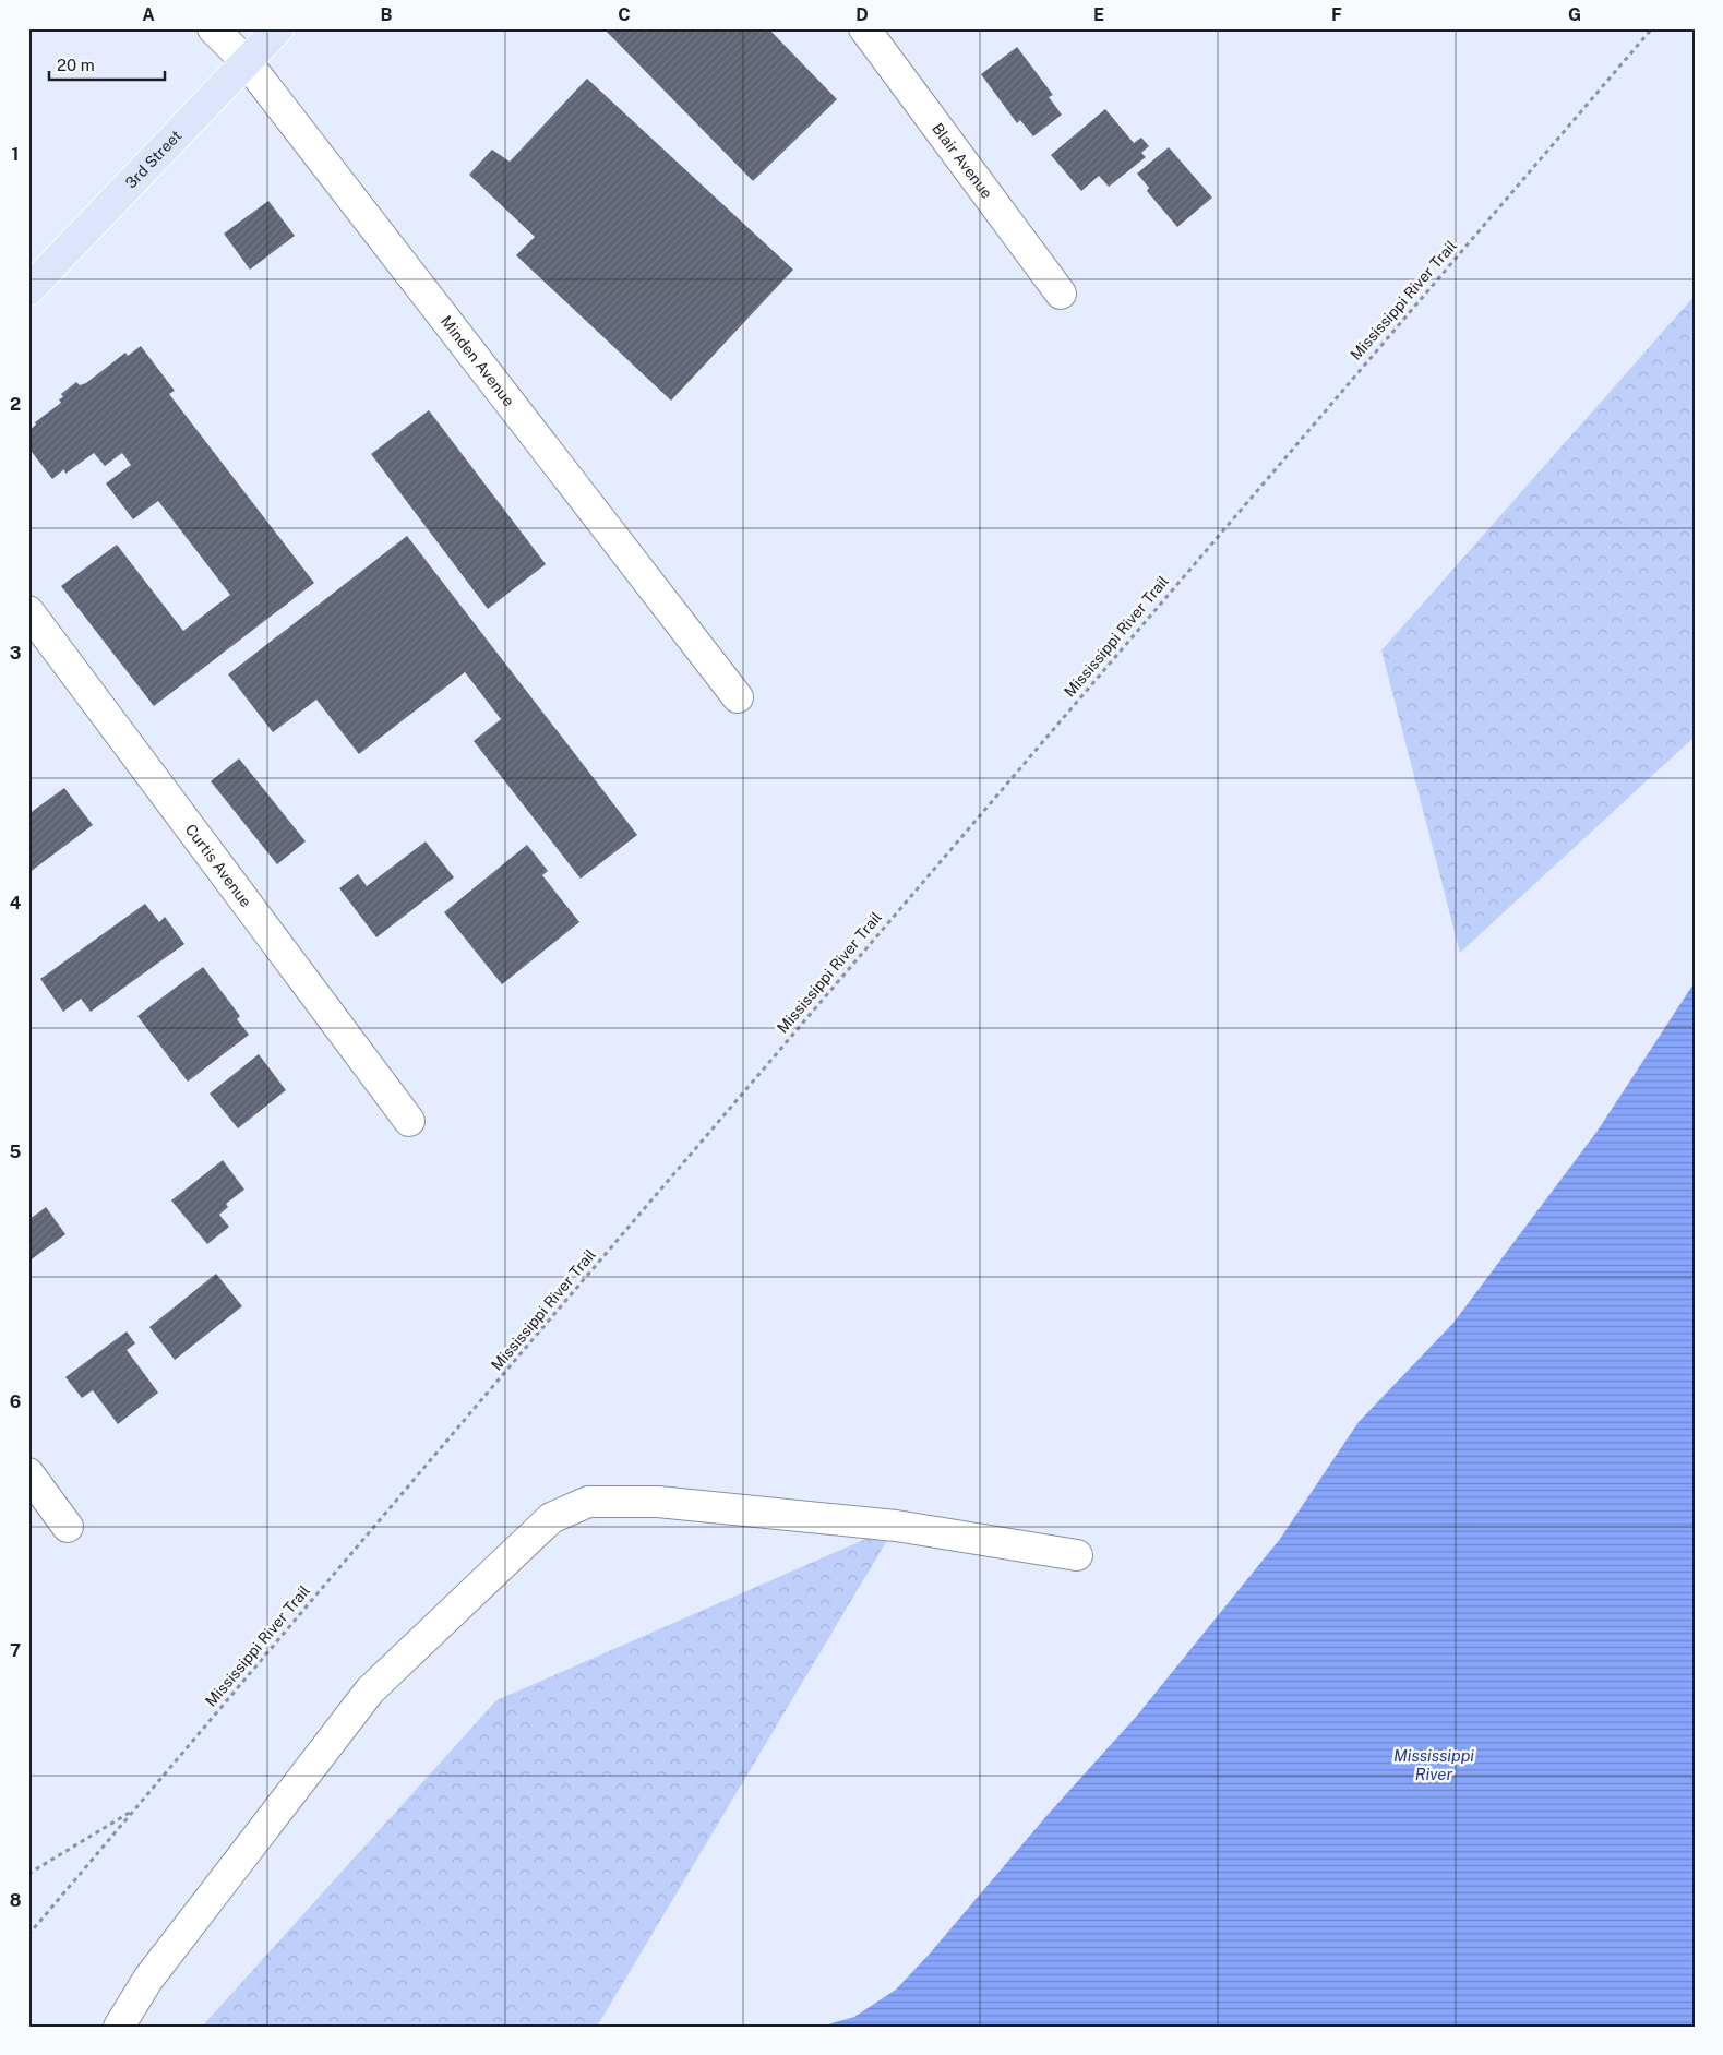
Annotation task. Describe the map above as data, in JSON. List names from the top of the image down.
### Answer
{
  "streets": {
    "main road": ["3rd Street"],
    "street": ["Blair Avenue", "Minden Avenue", "Curtis Avenue"],
    "path": ["Mississippi River Trail"]
  },
  "crossings": [
    ["3rd Street", "Minden Avenue"]
  ],
  "water": ["Mississippi River"],
  "scale_bar": "20 m",
  "grid": {
    "columns": [
      "A",
      "B",
      "C",
      "D",
      "E",
      "F",
      "G"
    ],
    "rows": [
      "1",
      "2",
      "3",
      "4",
      "5",
      "6",
      "7",
      "8"
    ]
  }
}
